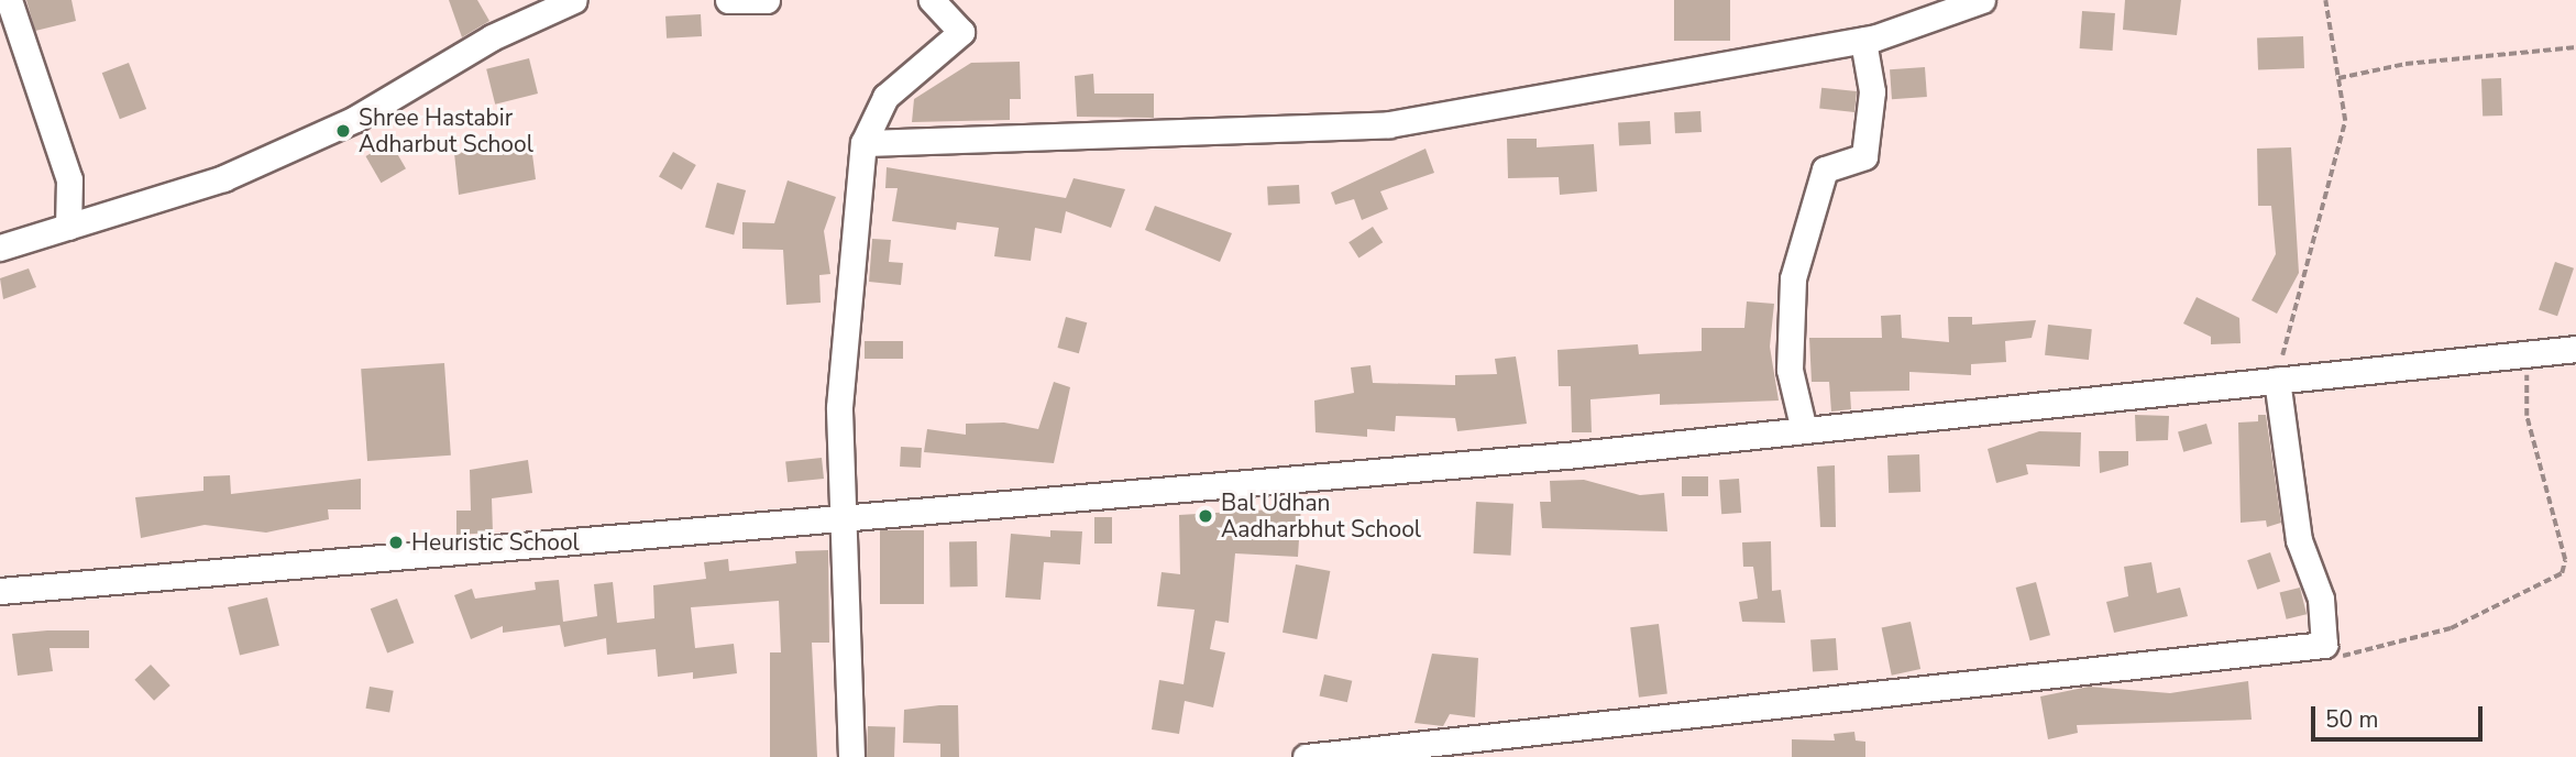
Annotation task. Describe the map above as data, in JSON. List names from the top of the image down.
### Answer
{
  "places": ["Shree Hastabir Adharbut School", "Bal Udhan Aadharbhut School", "Heuristic School"],
  "scale_bar": "50 m"
}
